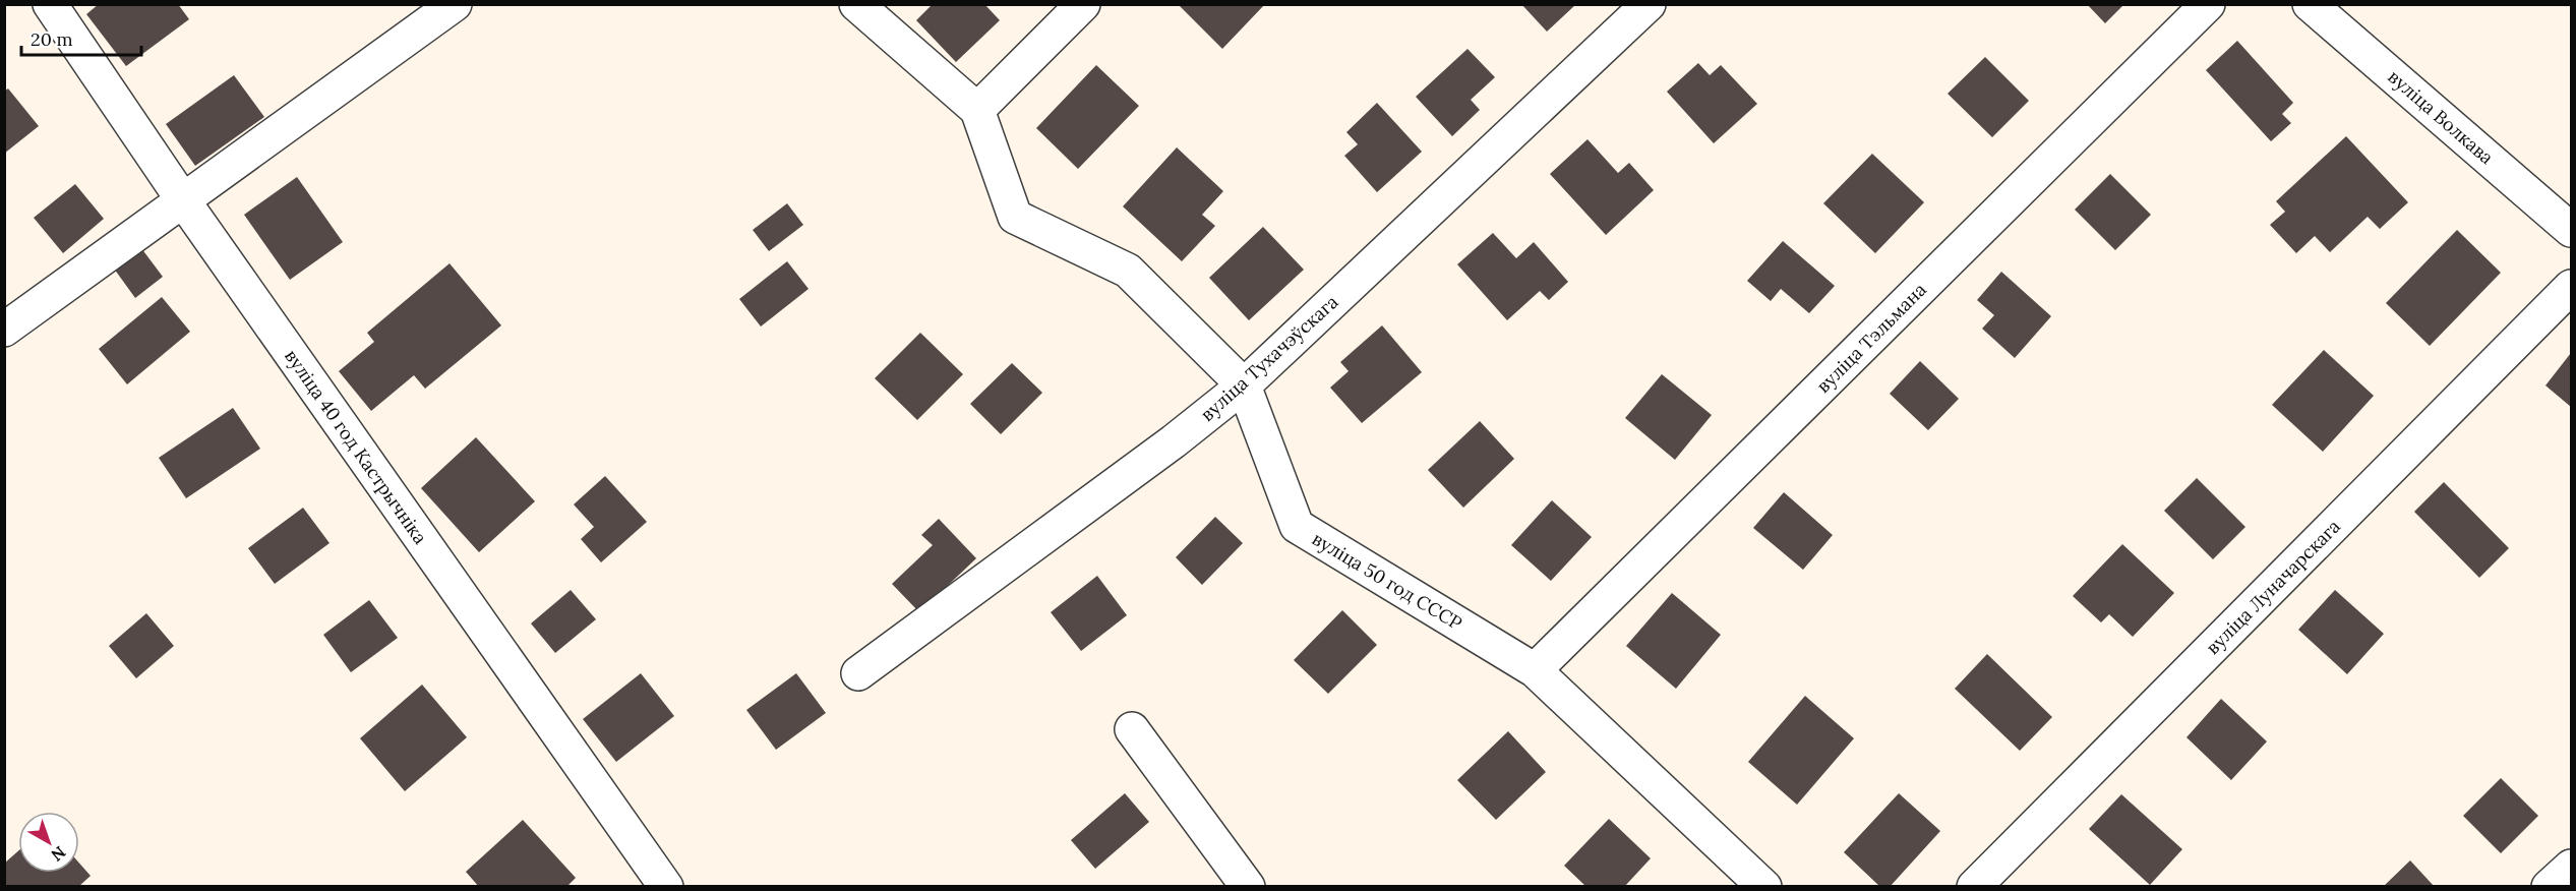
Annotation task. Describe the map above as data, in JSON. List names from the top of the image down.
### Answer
{
  "streets": {
    "street": [
      "вуліца Волкава",
      "вуліца Тэльмана",
      "вуліца Тухачэўскага",
      "вуліца 40 год Кастрычніка",
      "вуліца 50 год СССР",
      "вуліца Луначарскага"
    ]
  },
  "crossings": [
    ["вуліца Тэльмана", "вуліца 50 год СССР"],
    ["вуліца Тухачэўскага", "вуліца 50 год СССР"]
  ],
  "scale_bar": "20 m",
  "north": "bottom right"
}
